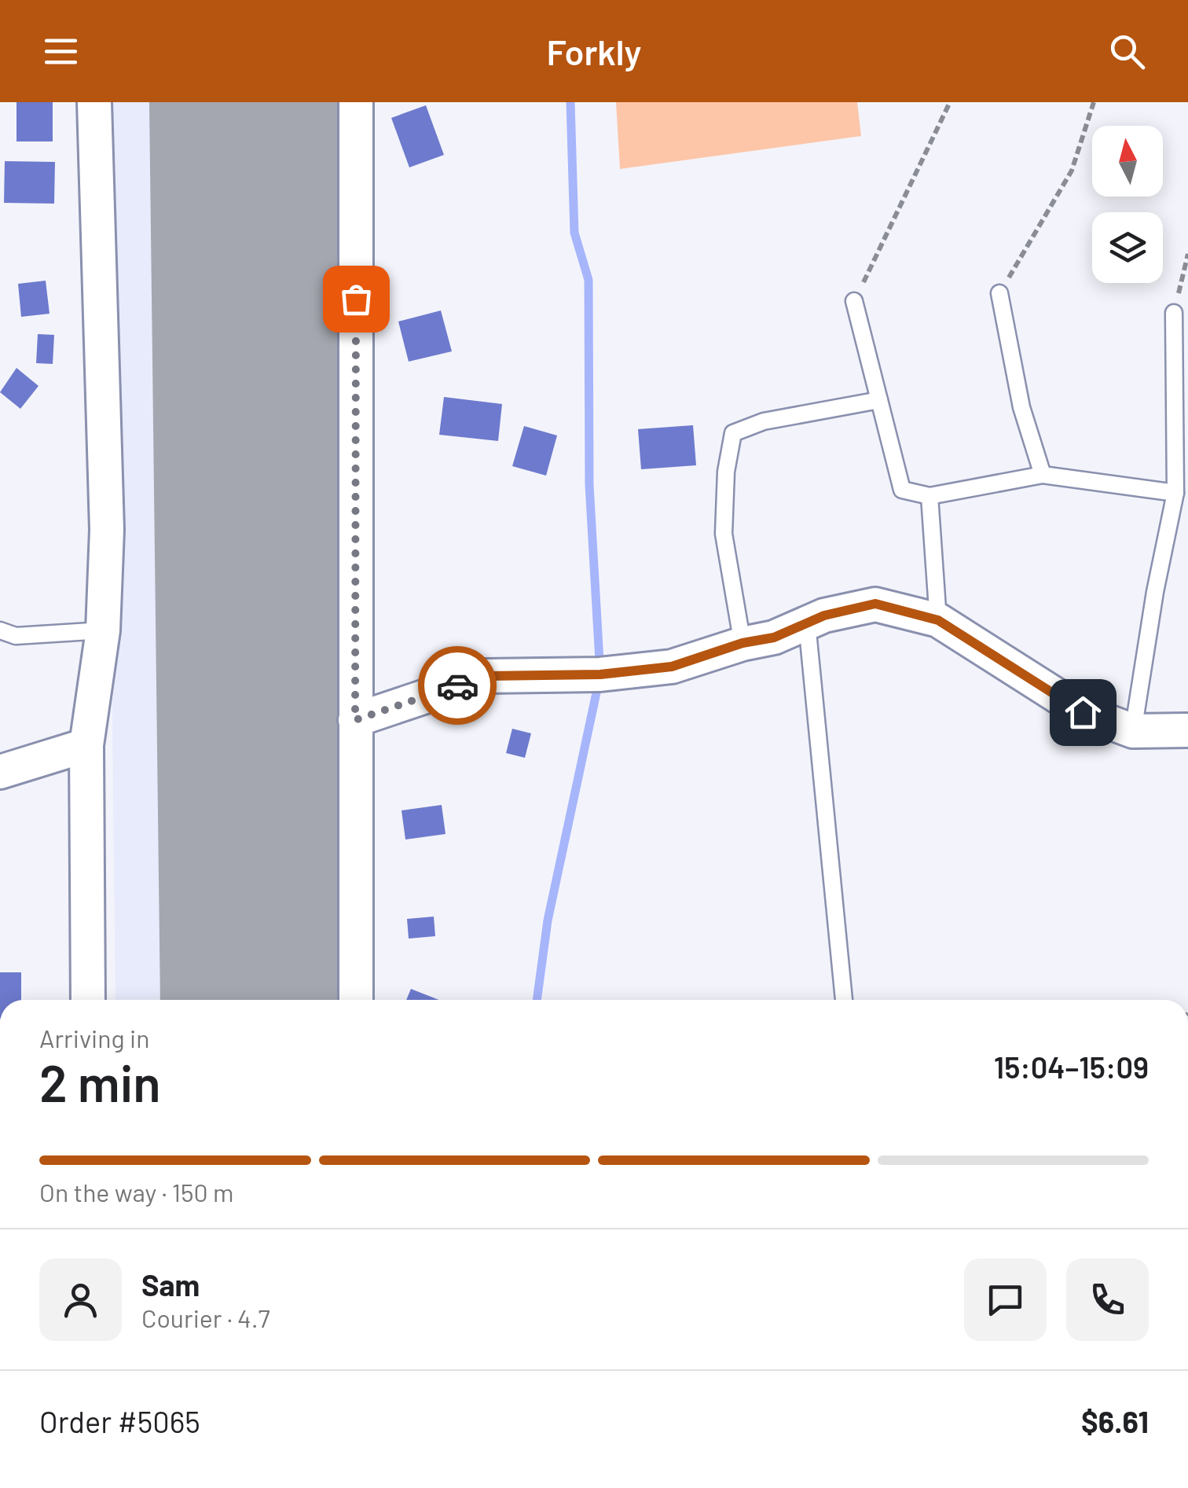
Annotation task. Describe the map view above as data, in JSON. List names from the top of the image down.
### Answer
{
  "north": "top",
  "page": {
    "header": "Forkly",
    "heading": ["2 min", "Arriving in", "15:04–15:09"],
    "panel": [
      "Sam",
      "Courier · 4.7",
      "Order #5065",
      "$6.61"
    ],
    "bar": "On the way · 150 m"
  }
}
